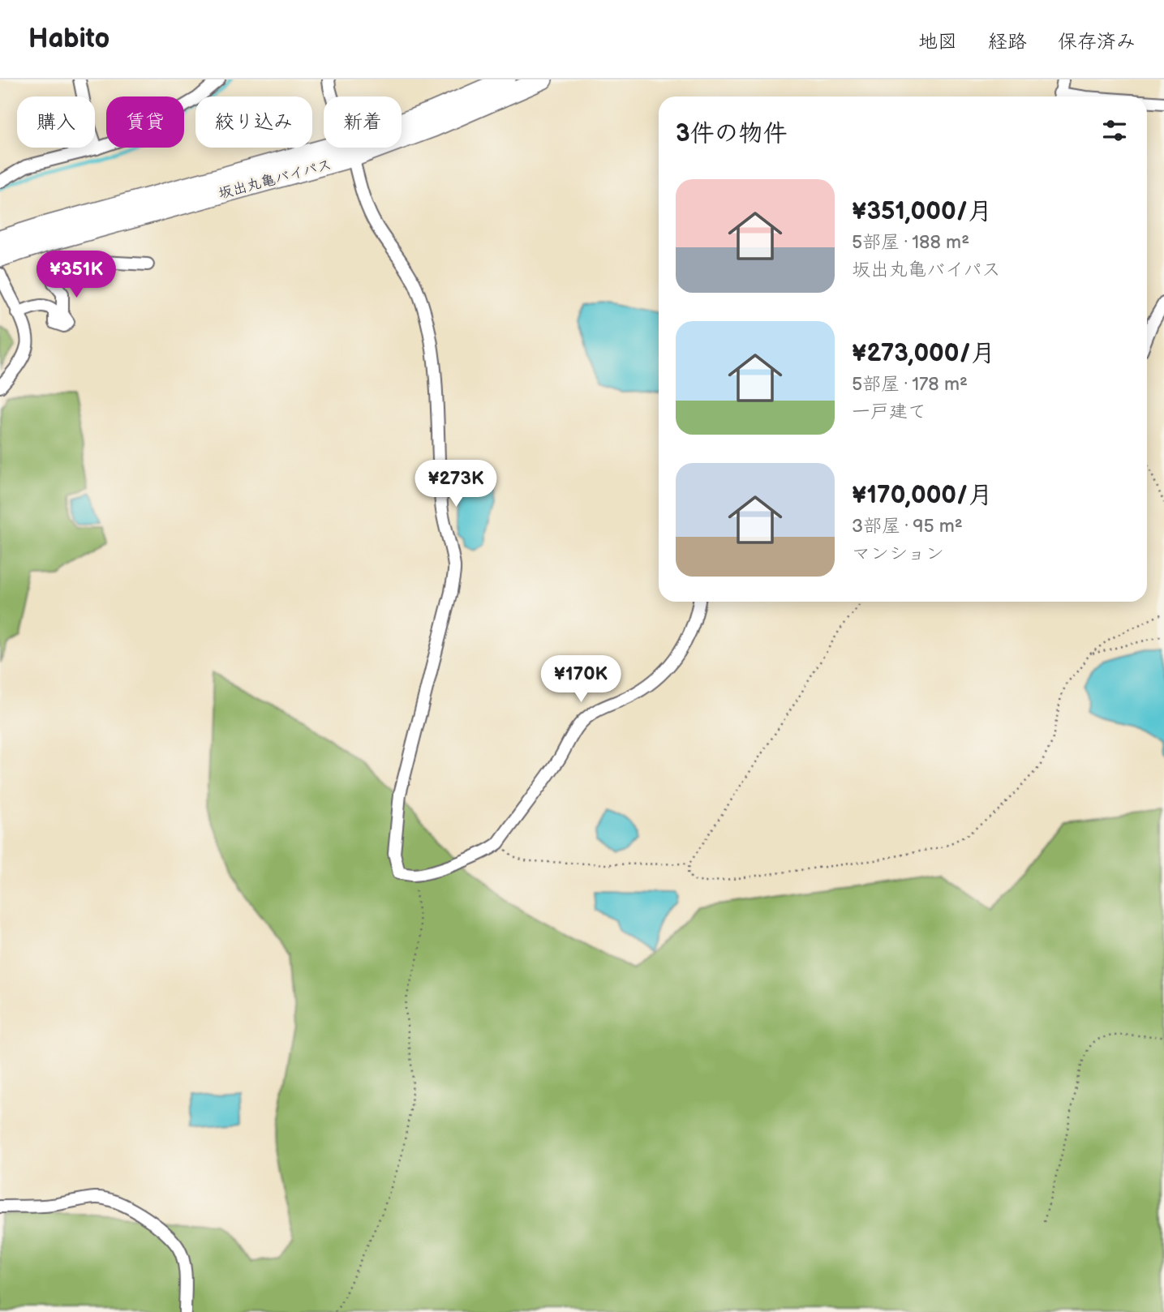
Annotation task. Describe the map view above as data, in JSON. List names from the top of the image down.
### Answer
{
  "streets": {
    "highway": ["坂出丸亀バイパス"]
  },
  "page": {
    "header": "Habito",
    "nav": ["地図", "経路", "保存済み"],
    "chip": [
      "購入",
      "賃貸",
      "絞り込み",
      "新着"
    ],
    "heading": "3件の物件",
    "list": [
      {
        "name": "¥351,000/月",
        "note": "5部屋 · 188 m² · 坂出丸亀バイパス"
      },
      {
        "name": "¥273,000/月",
        "note": "5部屋 · 178 m² · 一戸建て"
      },
      {
        "name": "¥170,000/月",
        "note": "3部屋 · 95 m² · マンション"
      }
    ],
    "price": ["¥351K", "¥273K", "¥170K"]
  }
}
